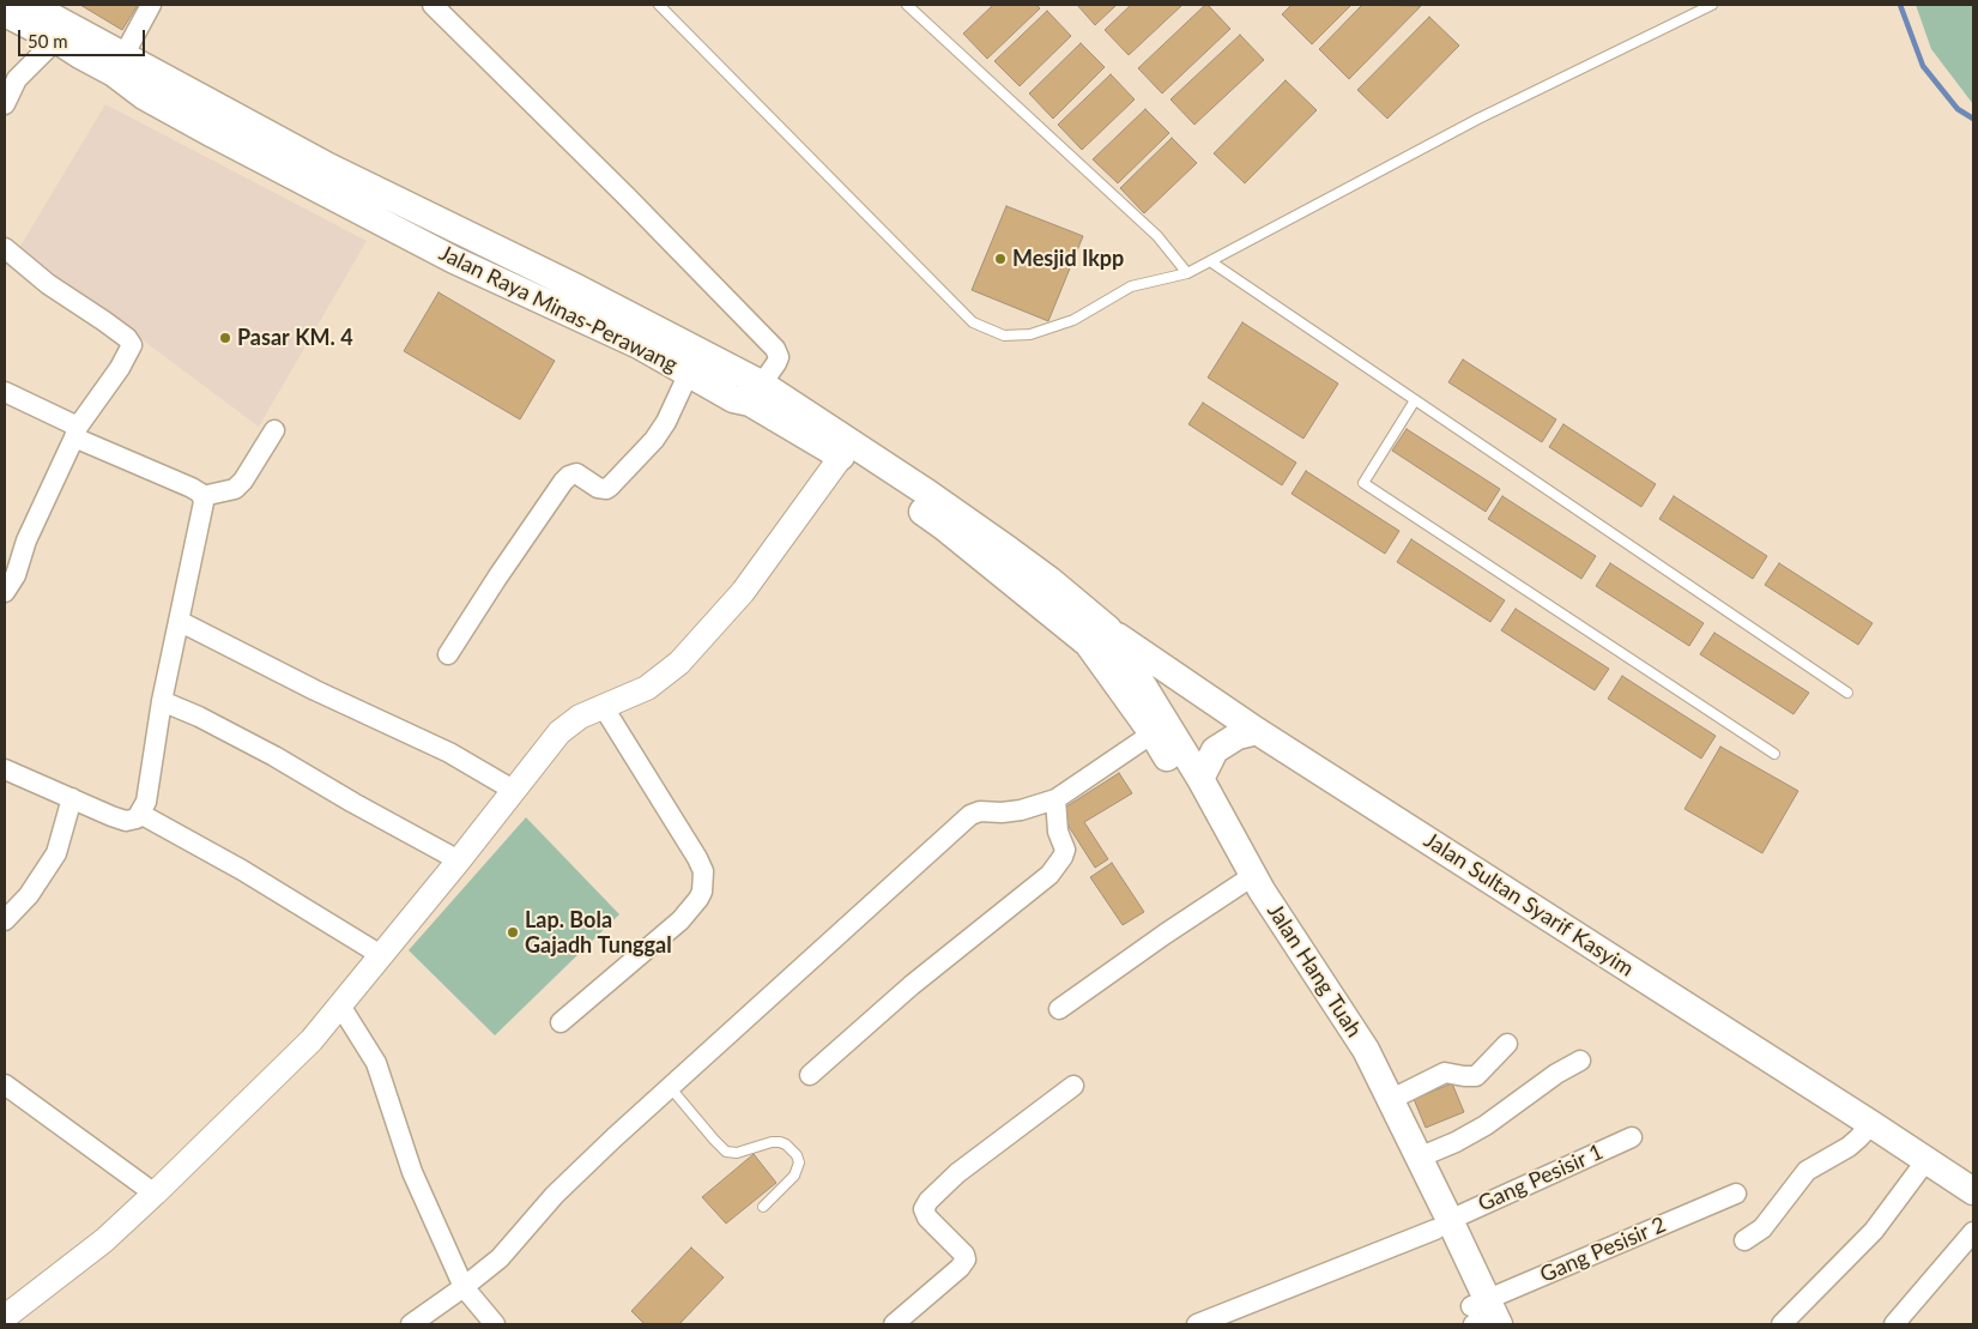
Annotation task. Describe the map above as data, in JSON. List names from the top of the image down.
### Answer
{
  "streets": {
    "main road": ["Jalan Raya Minas-Perawang", "Jalan Sultan Syarif Kasyim", "Jalan Hang Tuah"],
    "street": ["Gang Pesisir 1", "Gang Pesisir 2"]
  },
  "crossings": [
    ["Jalan Raya Minas-Perawang", "Jalan Sultan Syarif Kasyim"],
    ["Jalan Raya Minas-Perawang", "Jalan Hang Tuah"],
    ["Jalan Sultan Syarif Kasyim", "Jalan Hang Tuah"],
    ["Jalan Hang Tuah", "Gang Pesisir 1"],
    ["Jalan Hang Tuah", "Gang Pesisir 2"]
  ],
  "places": ["Mesjid Ikpp", "Pasar KM. 4", "Lap. Bola Gajadh Tunggal"],
  "scale_bar": "50 m"
}
